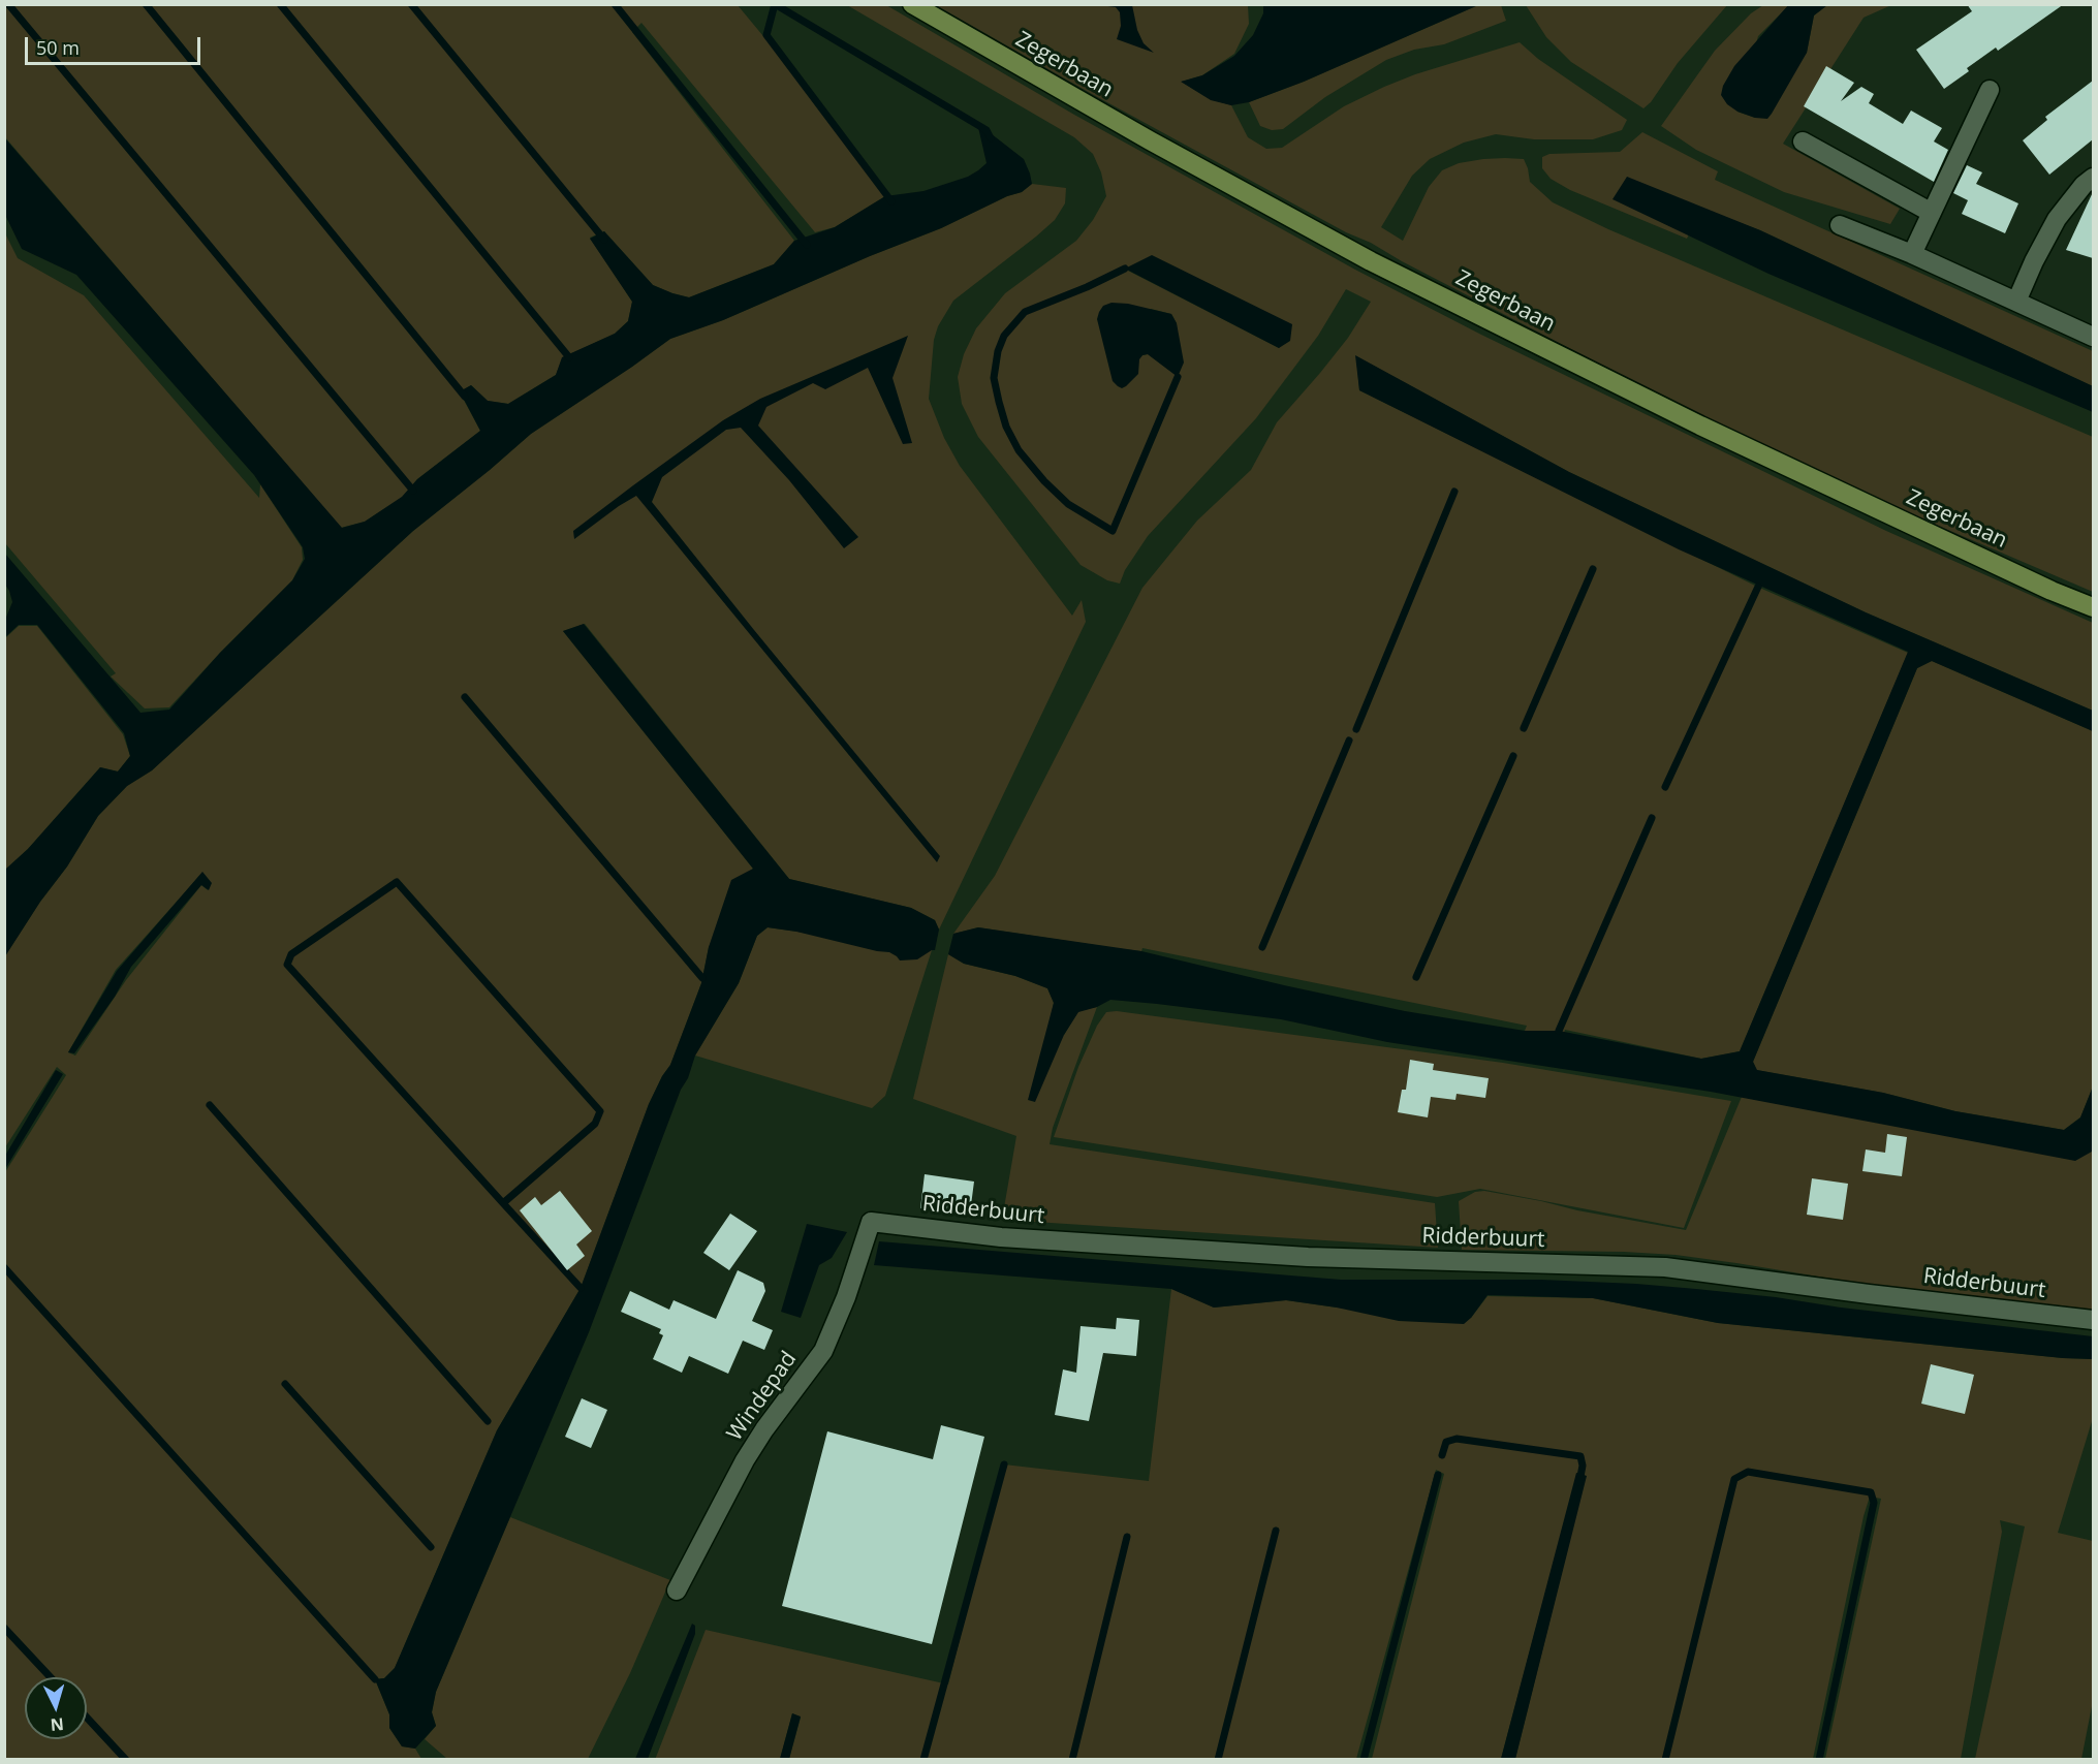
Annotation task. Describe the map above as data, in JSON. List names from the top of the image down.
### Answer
{
  "streets": {
    "main road": ["Zegerbaan"],
    "street": ["Ridderbuurt", "Windepad"]
  },
  "crossings": [
    ["Ridderbuurt", "Windepad"]
  ],
  "scale_bar": "50 m",
  "north": "bottom"
}
